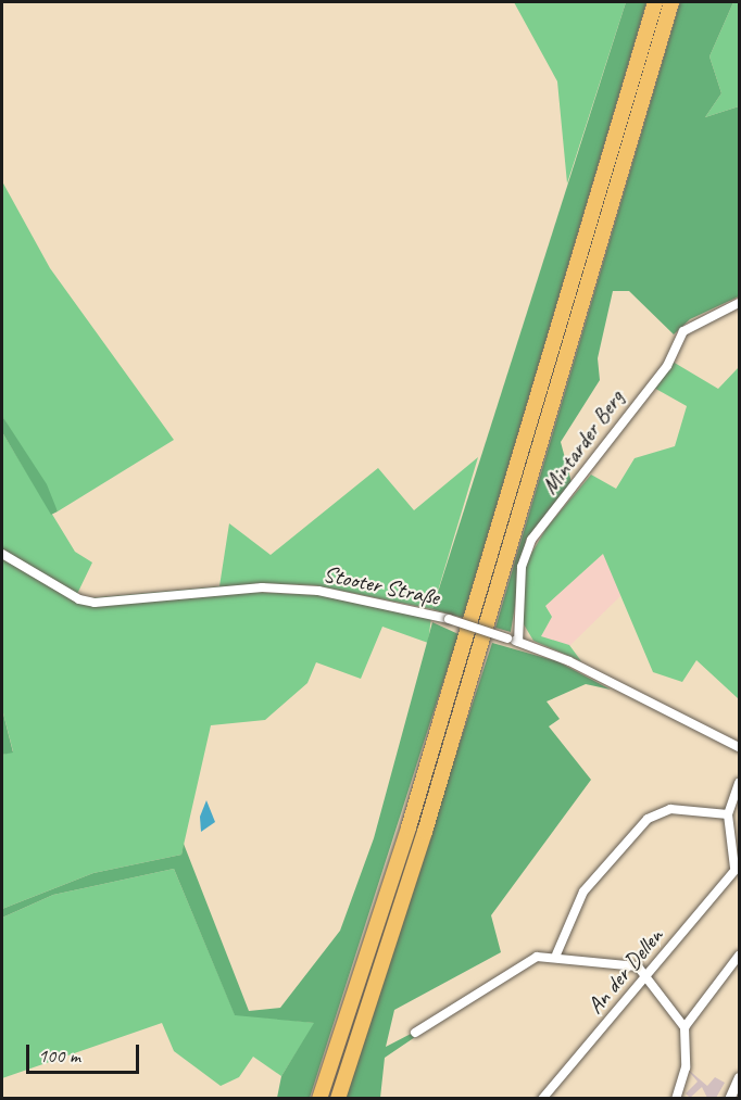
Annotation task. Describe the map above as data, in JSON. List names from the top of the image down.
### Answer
{
  "streets": {
    "street": ["Mintarder Berg", "Stooter Straße", "An der Dellen"]
  },
  "crossings": [
    ["Mintarder Berg", "Stooter Straße"]
  ],
  "scale_bar": "100 m"
}
